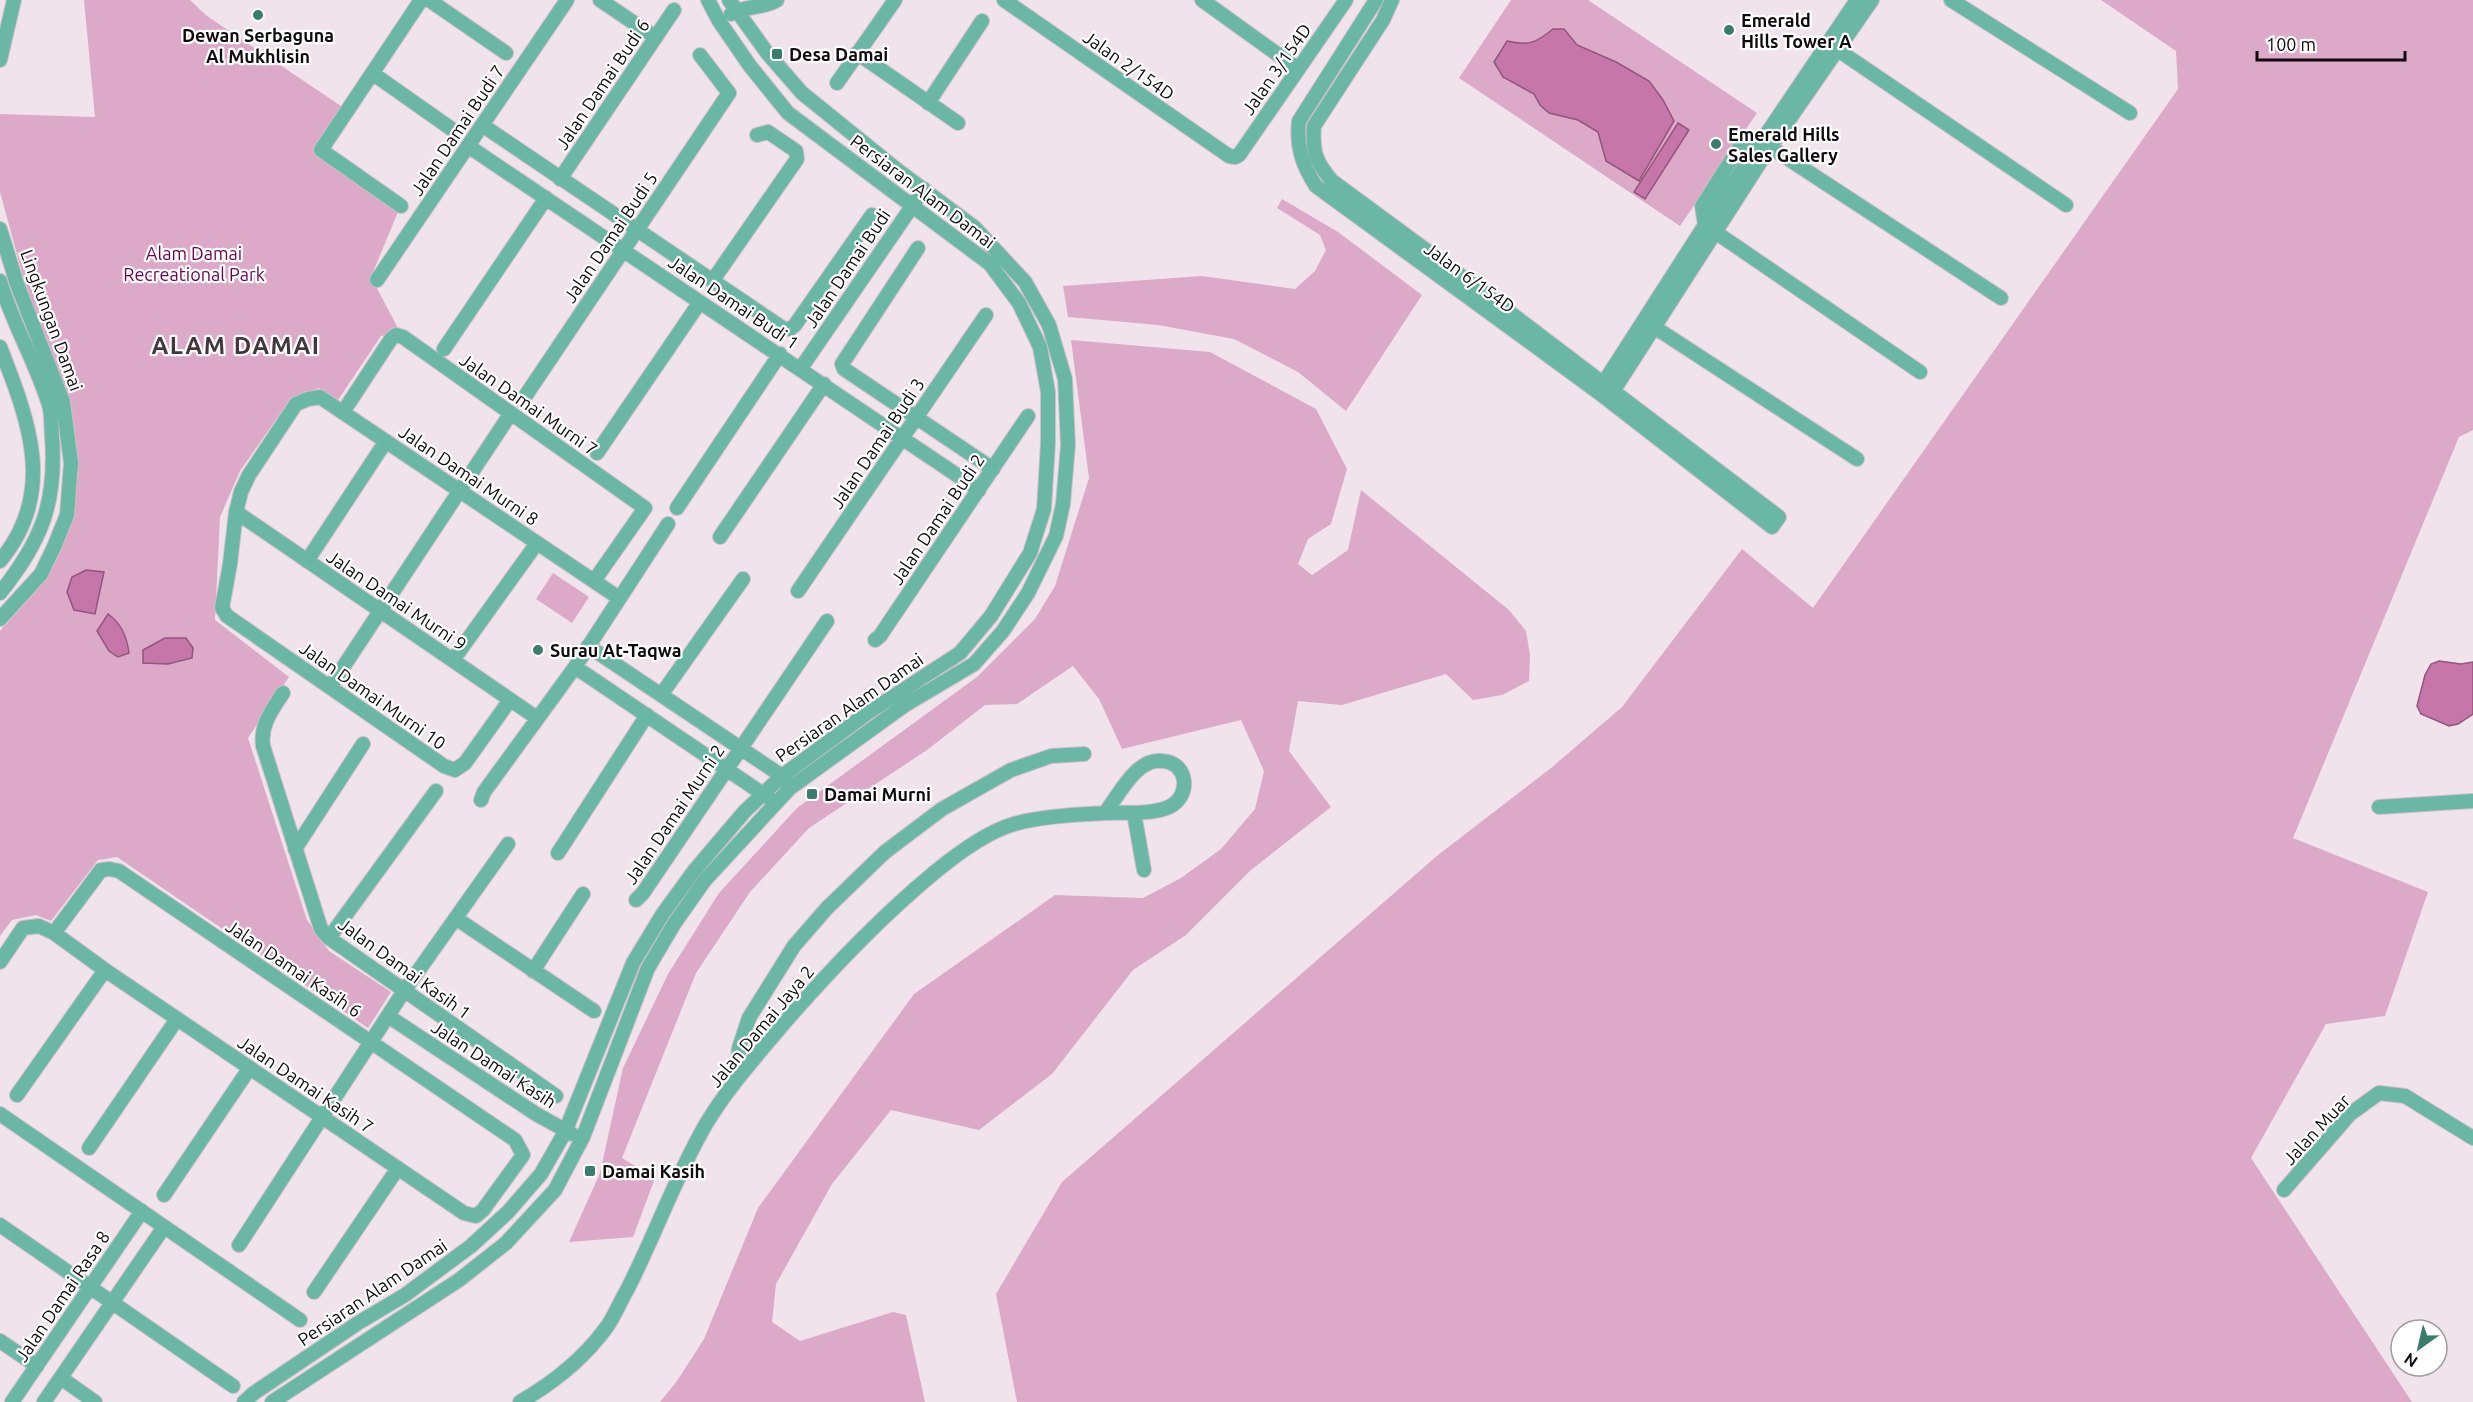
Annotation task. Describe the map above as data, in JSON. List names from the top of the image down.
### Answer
{
  "streets": {
    "street": [
      "Jalan 2/154D",
      "Jalan 3/154D",
      "Jalan Damai Budi 6",
      "Jalan Damai Budi 7",
      "Persiaran Alam Damai",
      "Jalan Damai Budi 5",
      "Jalan Damai Budi",
      "Jalan 6/154D",
      "Jalan Damai Budi 1",
      "Lingkungan Damai",
      "Jalan Damai Murni 7",
      "Jalan Damai Budi 3",
      "Jalan Damai Murni 8",
      "Jalan Damai Budi 2",
      "Jalan Damai Murni 9",
      "Jalan Damai Murni 10",
      "Jalan Damai Murni 2",
      "Jalan Damai Kasih 6",
      "Jalan Damai Kasih 1",
      "Jalan Damai Jaya 2",
      "Jalan Damai Kasih",
      "Jalan Damai Kasih 7",
      "Jalan Muar",
      "Jalan Damai Rasa 8"
    ]
  },
  "crossings": [
    ["Jalan 2/154D", "Jalan 3/154D"],
    ["Jalan Damai Budi 7", "Jalan Damai Budi 1"],
    ["Persiaran Alam Damai", "Jalan Damai Budi"],
    ["Persiaran Alam Damai", "Jalan Damai Kasih"],
    ["Jalan Damai Budi 5", "Jalan Damai Budi 1"],
    ["Jalan Damai Budi", "Jalan Damai Budi 1"],
    ["Jalan Damai Budi 1", "Jalan Damai Budi 3"],
    ["Jalan Damai Budi 1", "Jalan Damai Budi 2"],
    ["Jalan Damai Murni 7", "Jalan Damai Murni 8"],
    ["Jalan Damai Murni 8", "Jalan Damai Murni 9"],
    ["Jalan Damai Murni 8", "Jalan Damai Murni 10"],
    ["Jalan Damai Murni 9", "Jalan Damai Murni 10"],
    ["Jalan Damai Kasih 6", "Jalan Damai Kasih 7"]
  ],
  "districts": ["ALAM DAMAI"],
  "parks": ["Alam Damai Recreational Park"],
  "places": {
    "other": [
      "Dewan Serbaguna Al Mukhlisin",
      "Emerald Hills Tower A",
      "Emerald Hills Sales Gallery",
      "Surau At-Taqwa"
    ],
    "transit": ["Desa Damai", "Damai Murni", "Damai Kasih"]
  },
  "scale_bar": "100 m",
  "north": "bottom left"
}
